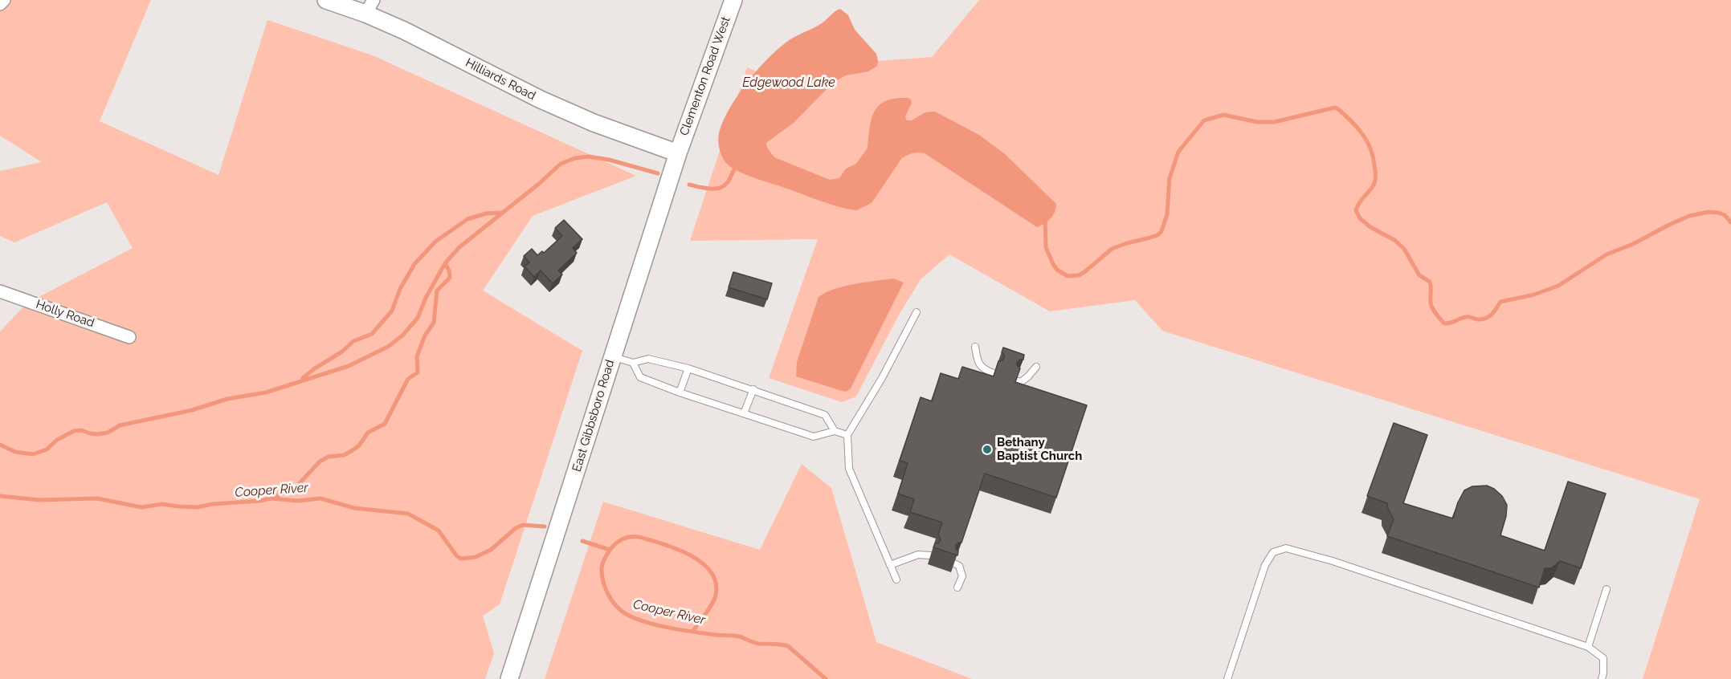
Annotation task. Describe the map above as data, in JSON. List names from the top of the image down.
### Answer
{
  "streets": {
    "main road": ["Clementon Road West", "Hilliards Road", "East Gibbsboro Road"],
    "street": ["Holly Road"]
  },
  "crossings": [
    ["Clementon Road West", "Hilliards Road"],
    ["Clementon Road West", "East Gibbsboro Road"],
    ["Hilliards Road", "East Gibbsboro Road"]
  ],
  "water": ["Edgewood Lake", "Cooper River"],
  "places": ["Bethany Baptist Church"]
}
